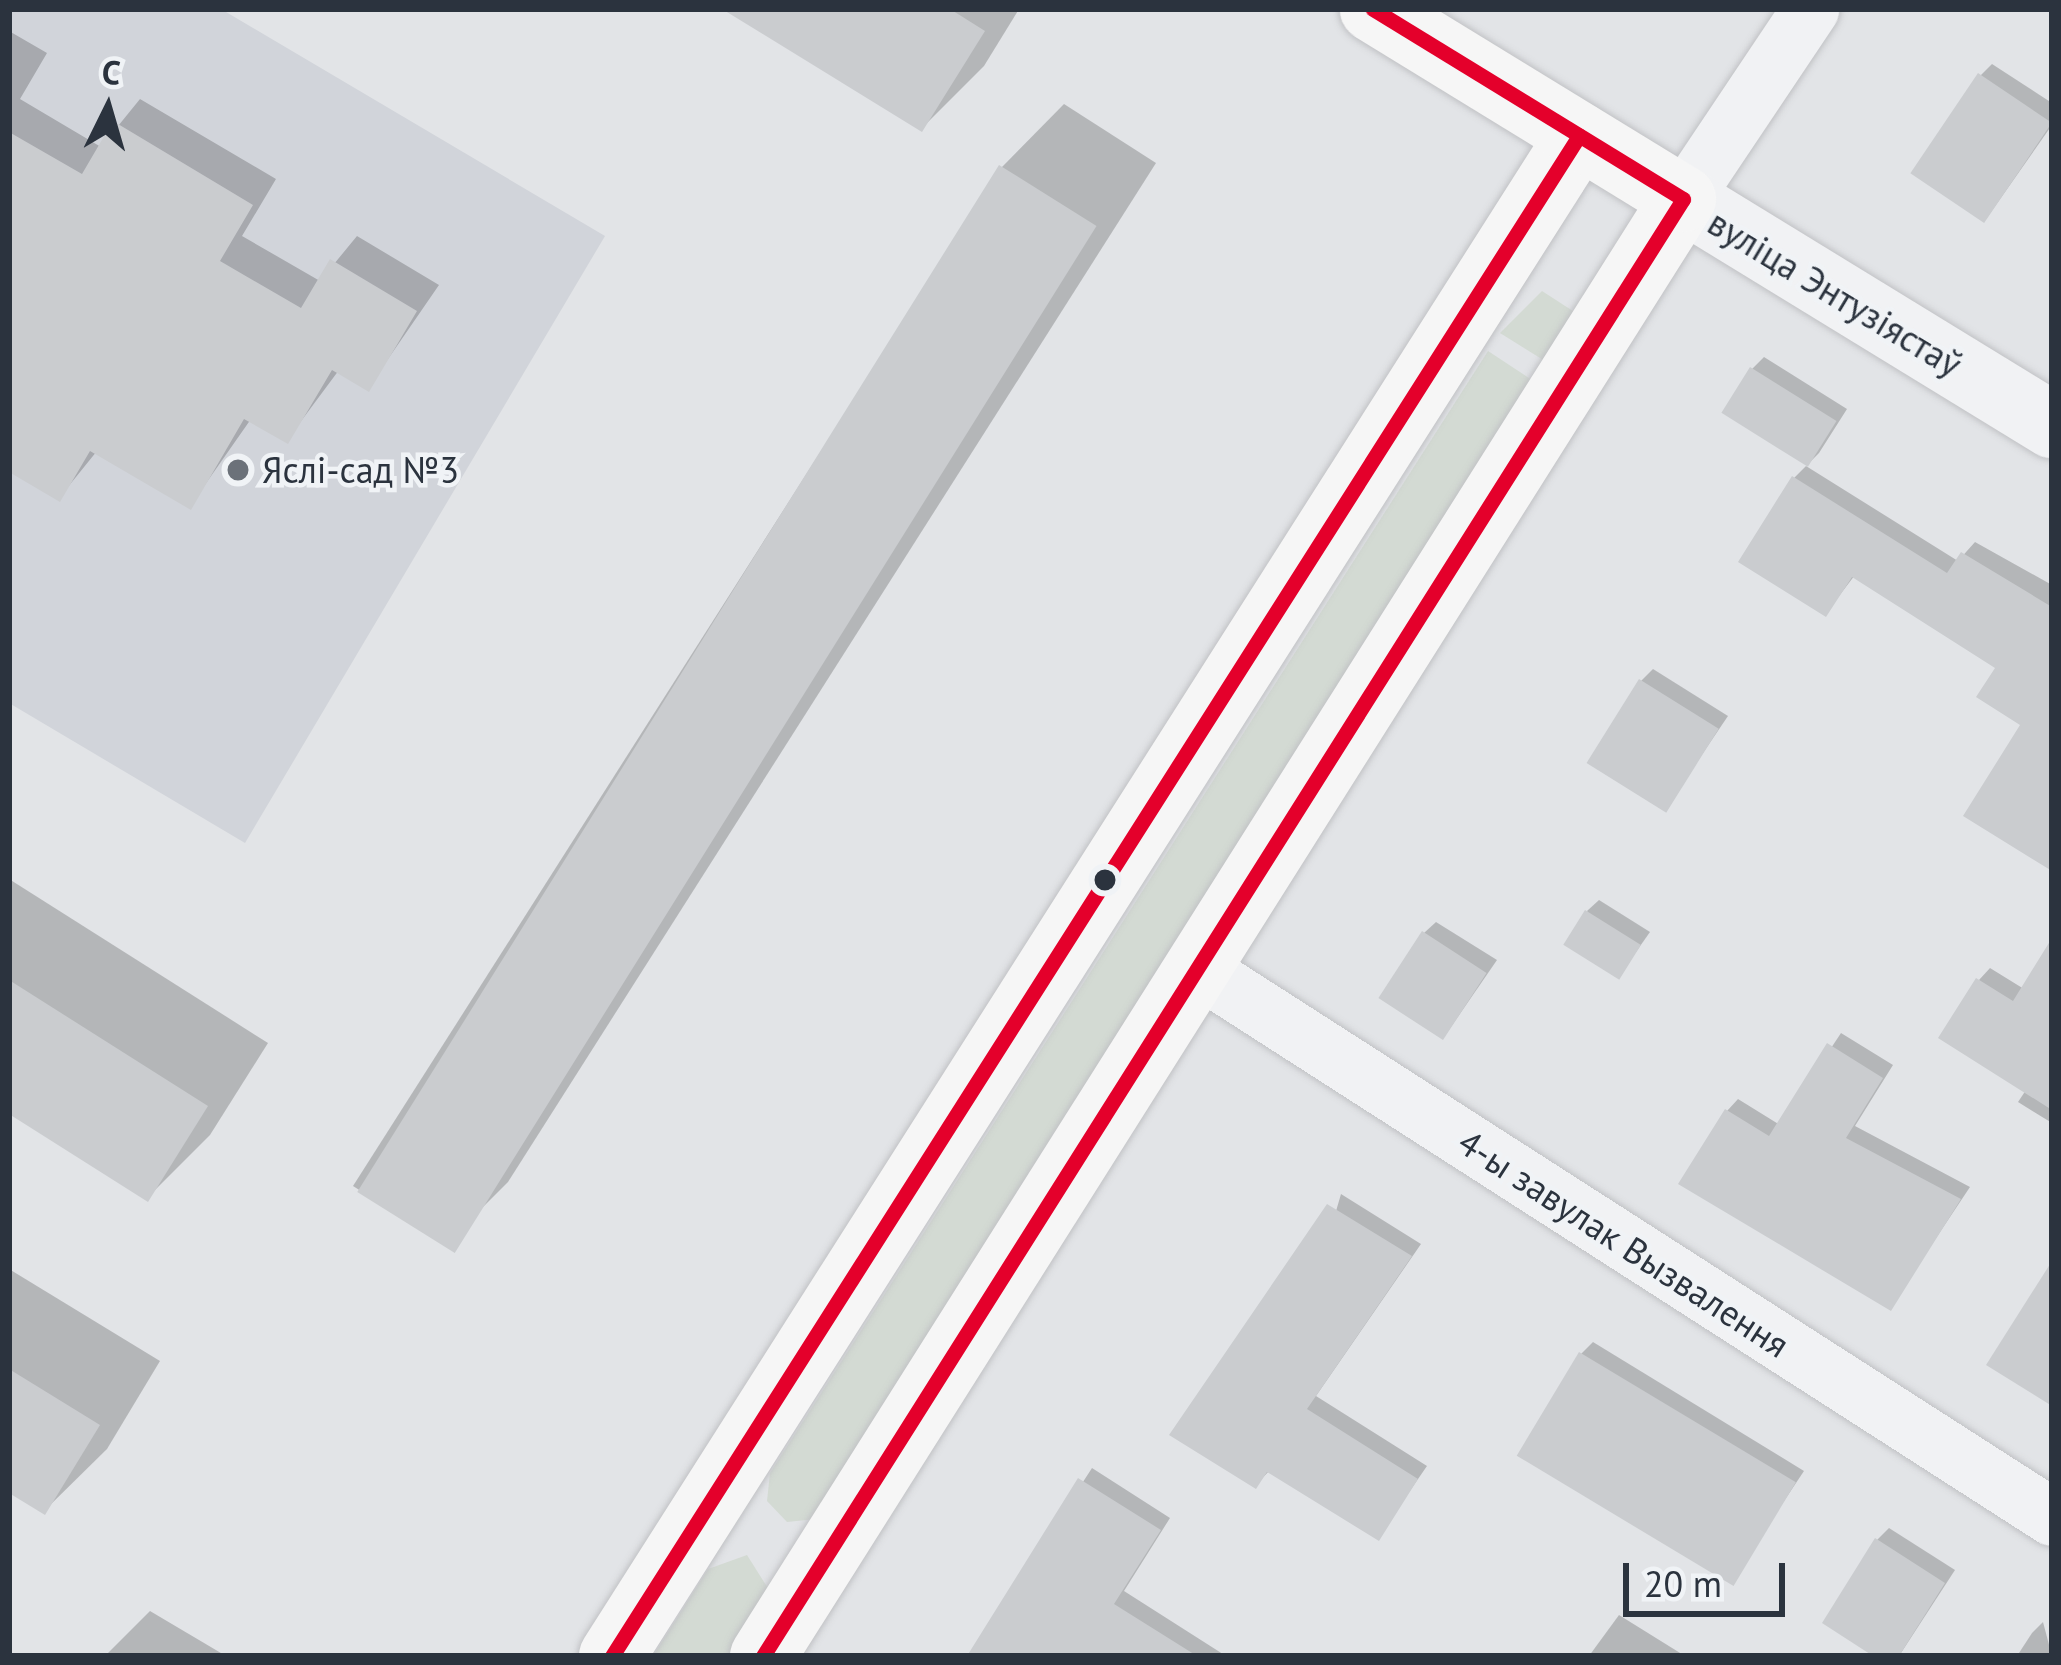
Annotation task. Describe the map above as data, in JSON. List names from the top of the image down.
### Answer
{
  "streets": {
    "main road": ["вуліца Энтузіястаў"],
    "street": ["4-ы завулак Вызвалення"]
  },
  "places": ["Яслі-сад №3"],
  "lines": ["transit line 20"],
  "scale_bar": "20 m",
  "north": "top"
}
